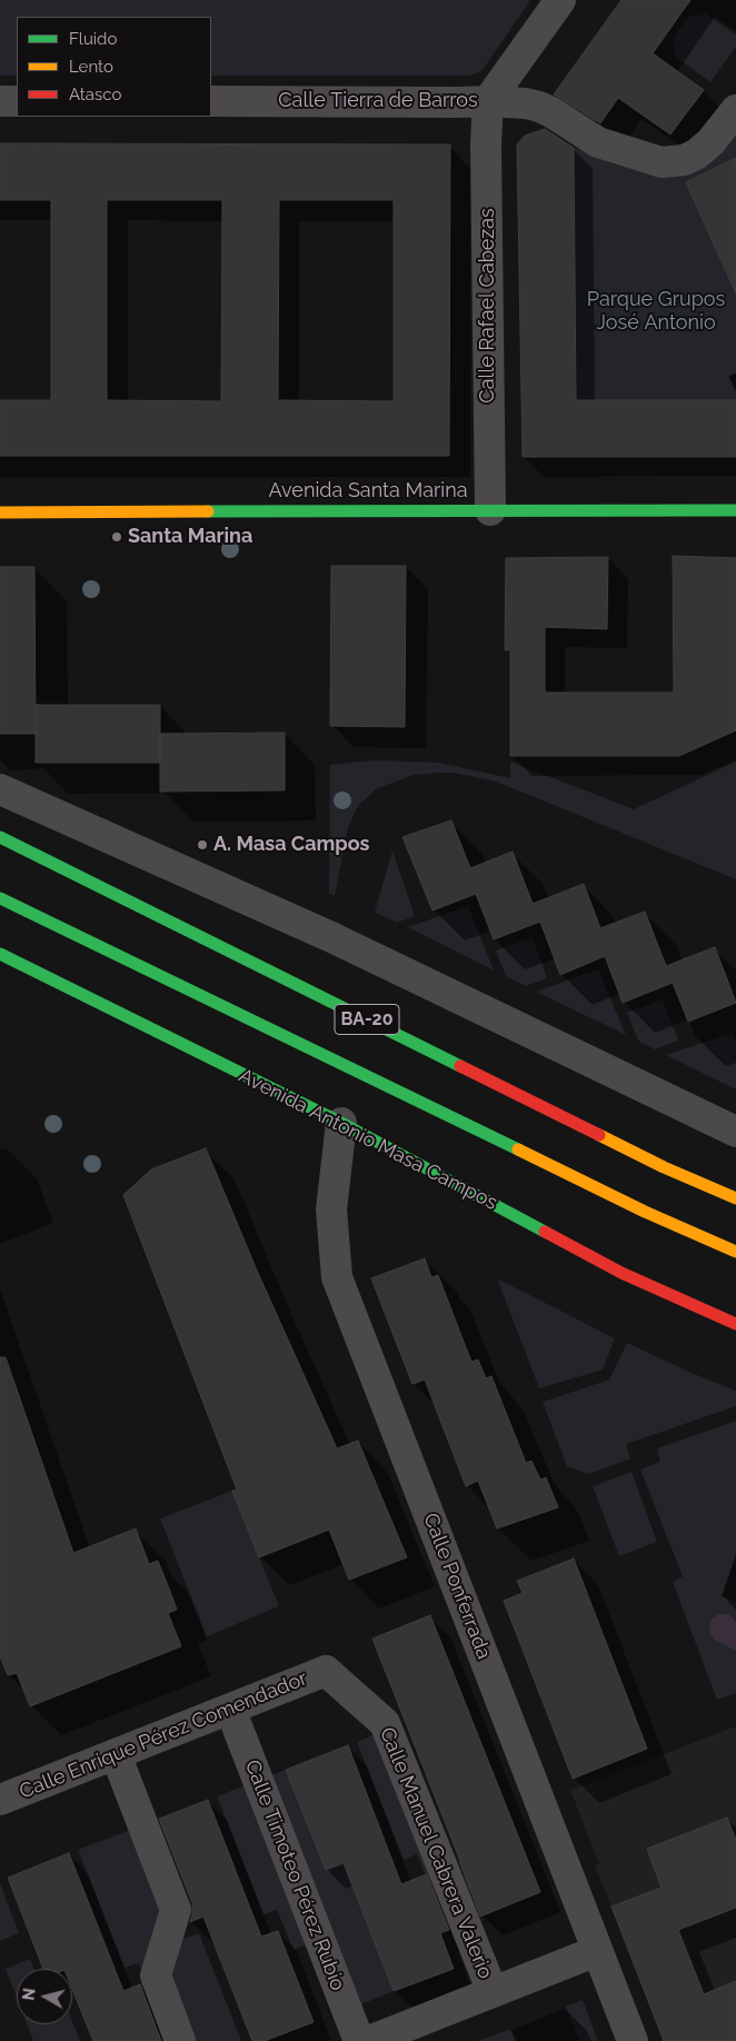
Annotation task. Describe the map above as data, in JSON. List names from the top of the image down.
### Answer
{
  "streets": {
    "main road": ["Avenida Santa Marina", "BA-20", "Avenida Antonio Masa Campos"],
    "street": [
      "Calle Tierra de Barros",
      "Calle Rafael Cabezas",
      "Calle Ponferrada",
      "Calle Enrique Pérez Comendador",
      "Calle Manuel Cabrera Valerio",
      "Calle Timoteo Pérez Rubio"
    ]
  },
  "crossings": [
    ["Calle Tierra de Barros", "Calle Rafael Cabezas"],
    ["Calle Rafael Cabezas", "Avenida Santa Marina"],
    ["Avenida Antonio Masa Campos", "Calle Ponferrada"],
    ["Calle Enrique Pérez Comendador", "Calle Manuel Cabrera Valerio"],
    ["Calle Enrique Pérez Comendador", "Calle Timoteo Pérez Rubio"]
  ],
  "parks": ["Parque Grupos José Antonio"],
  "places": ["Santa Marina", "A. Masa Campos"],
  "legend": ["Fluido", "Lento", "Atasco"],
  "north": "left"
}
